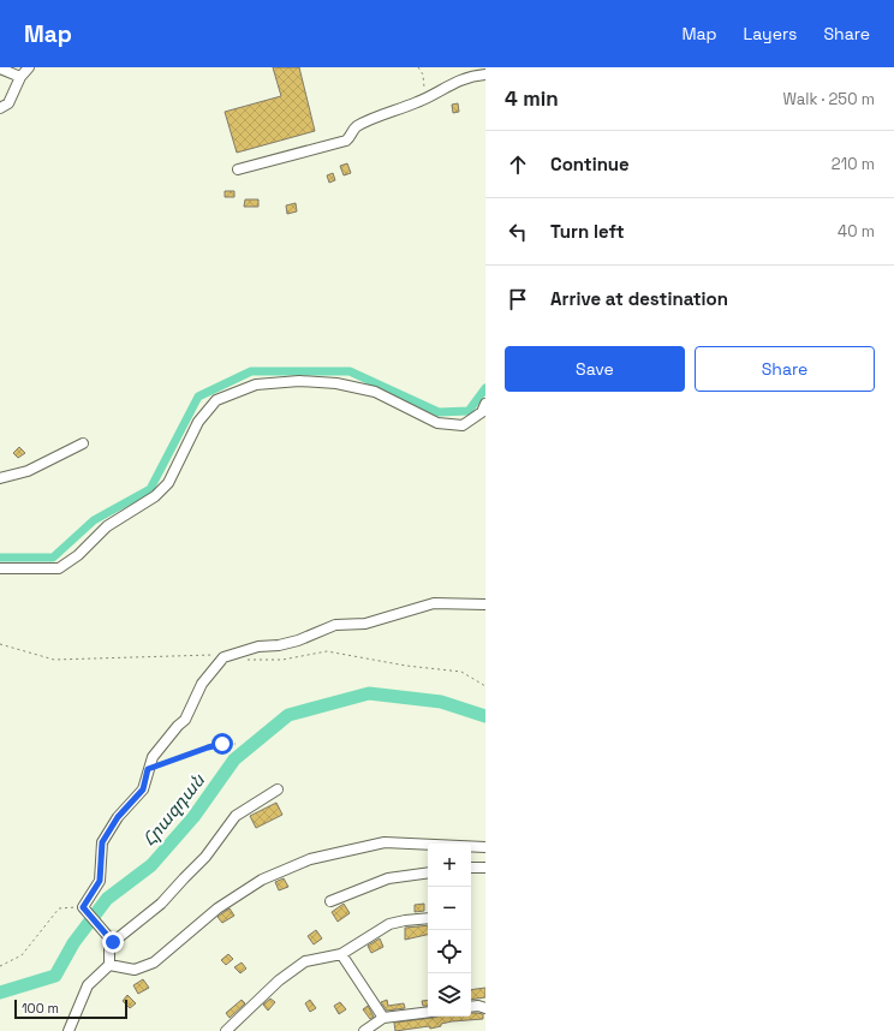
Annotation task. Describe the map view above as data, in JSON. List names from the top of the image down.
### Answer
{
  "water": ["Հրազդան"],
  "scale_bar": "100 m",
  "page": {
    "header": "Map",
    "nav": ["Map", "Layers", "Share"],
    "heading": ["4 min", "Walk · 250 m"],
    "list": [
      ["Continue", "210 m"],
      ["Turn left", "40 m"],
      "Arrive at destination"
    ],
    "buttons": ["Save", "Share"],
    "map_buttons": ["+", "−"],
    "scale": "100 m"
  }
}
